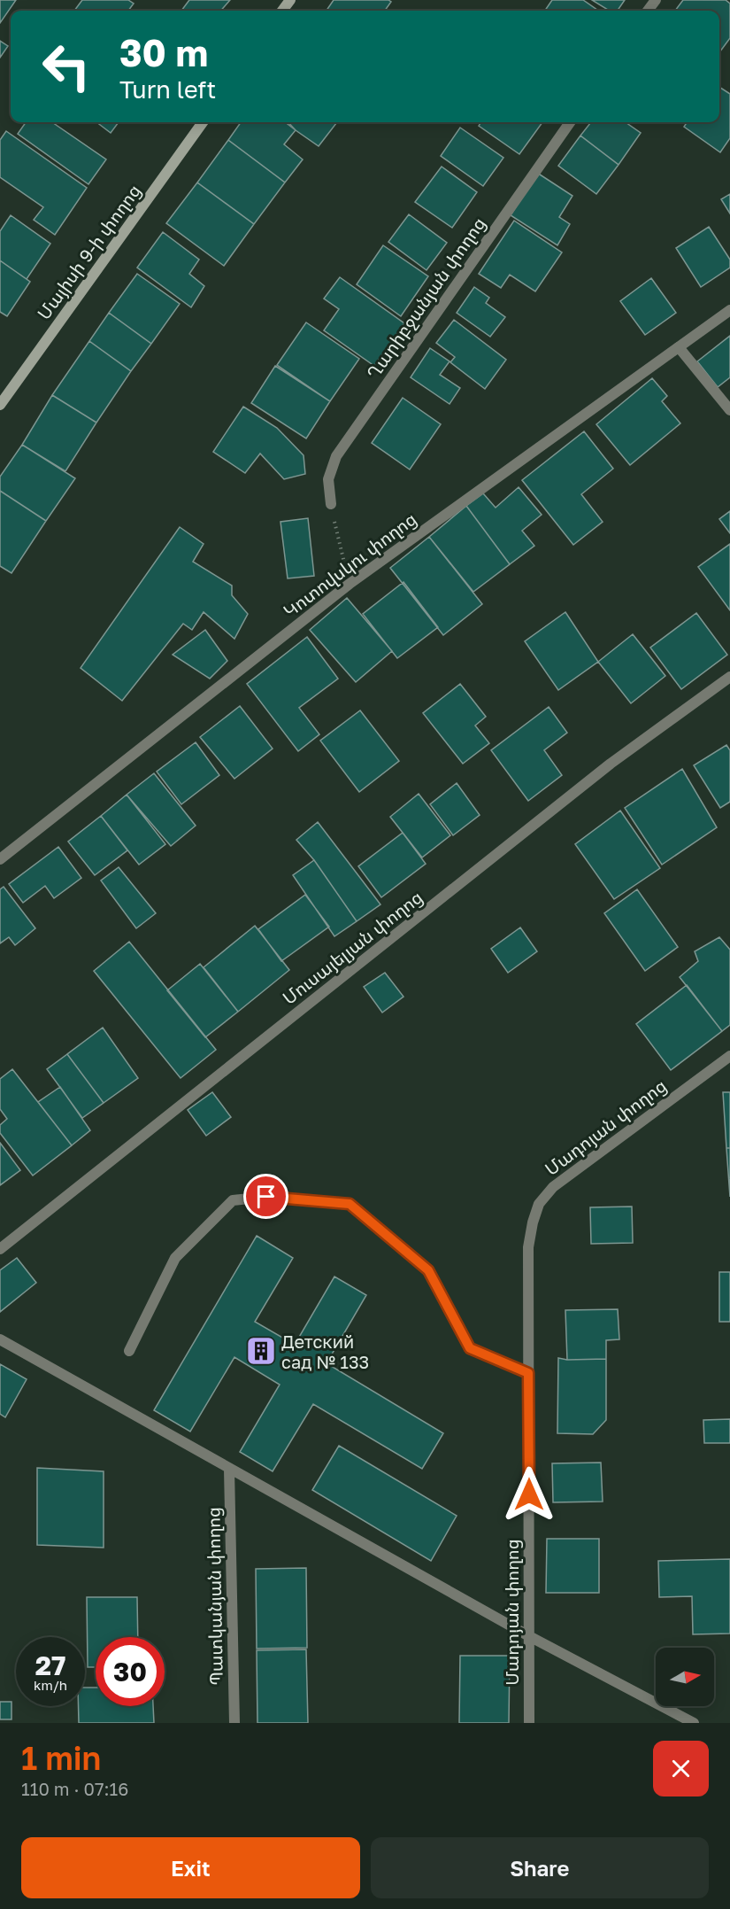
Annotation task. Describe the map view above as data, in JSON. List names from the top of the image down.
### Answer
{
  "streets": {
    "street": [
      "Մայիսի 9-ի փողոց",
      "Ղարիբջանյան փողոց",
      "Կոտովսկու փողոց",
      "Մուսայելյան փողոց",
      "Մադոյան փողոց",
      "Պատկանյան փողոց"
    ]
  },
  "places": {
    "building": ["Детский сад № 133"]
  },
  "north": "right",
  "page": {
    "turn": ["30 m", "Turn left"],
    "speed": "27 km/h",
    "limit": "30",
    "heading": ["1 min", "110 m · 07:16"],
    "buttons": ["Exit", "Share"]
  }
}
